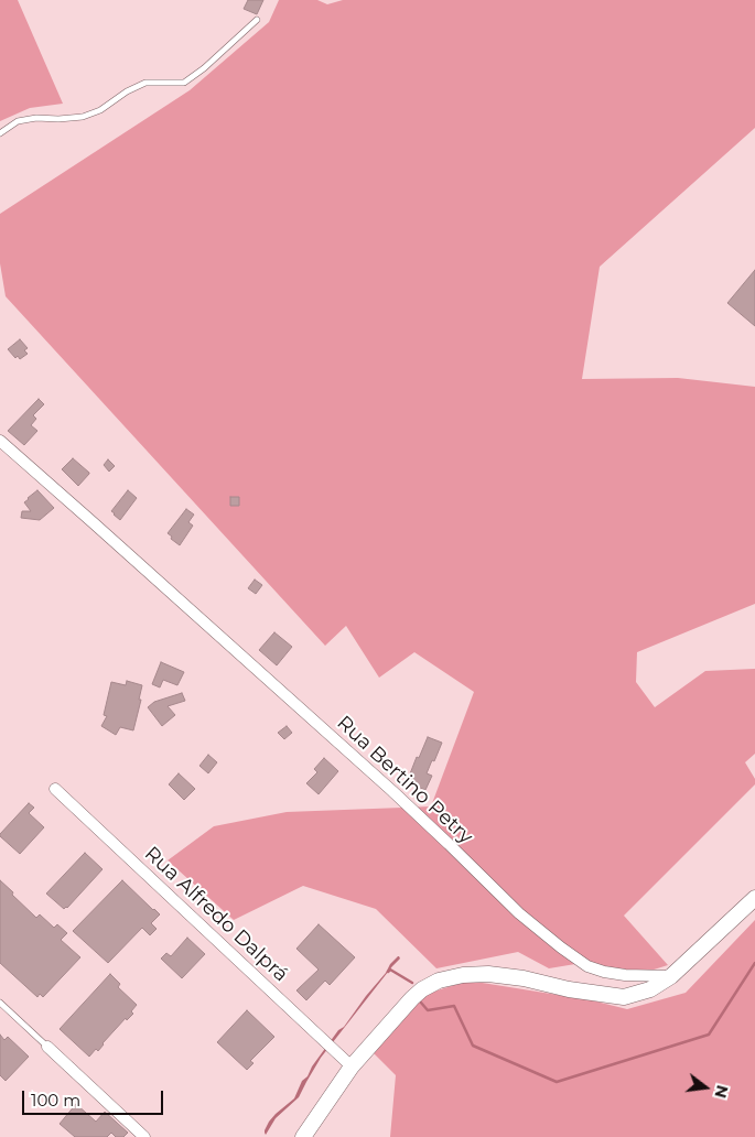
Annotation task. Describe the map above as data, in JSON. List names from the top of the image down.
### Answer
{
  "streets": {
    "street": ["Rua Bertino Petry", "Rua Alfredo Dalprá"]
  },
  "scale_bar": "100 m",
  "north": "right"
}
